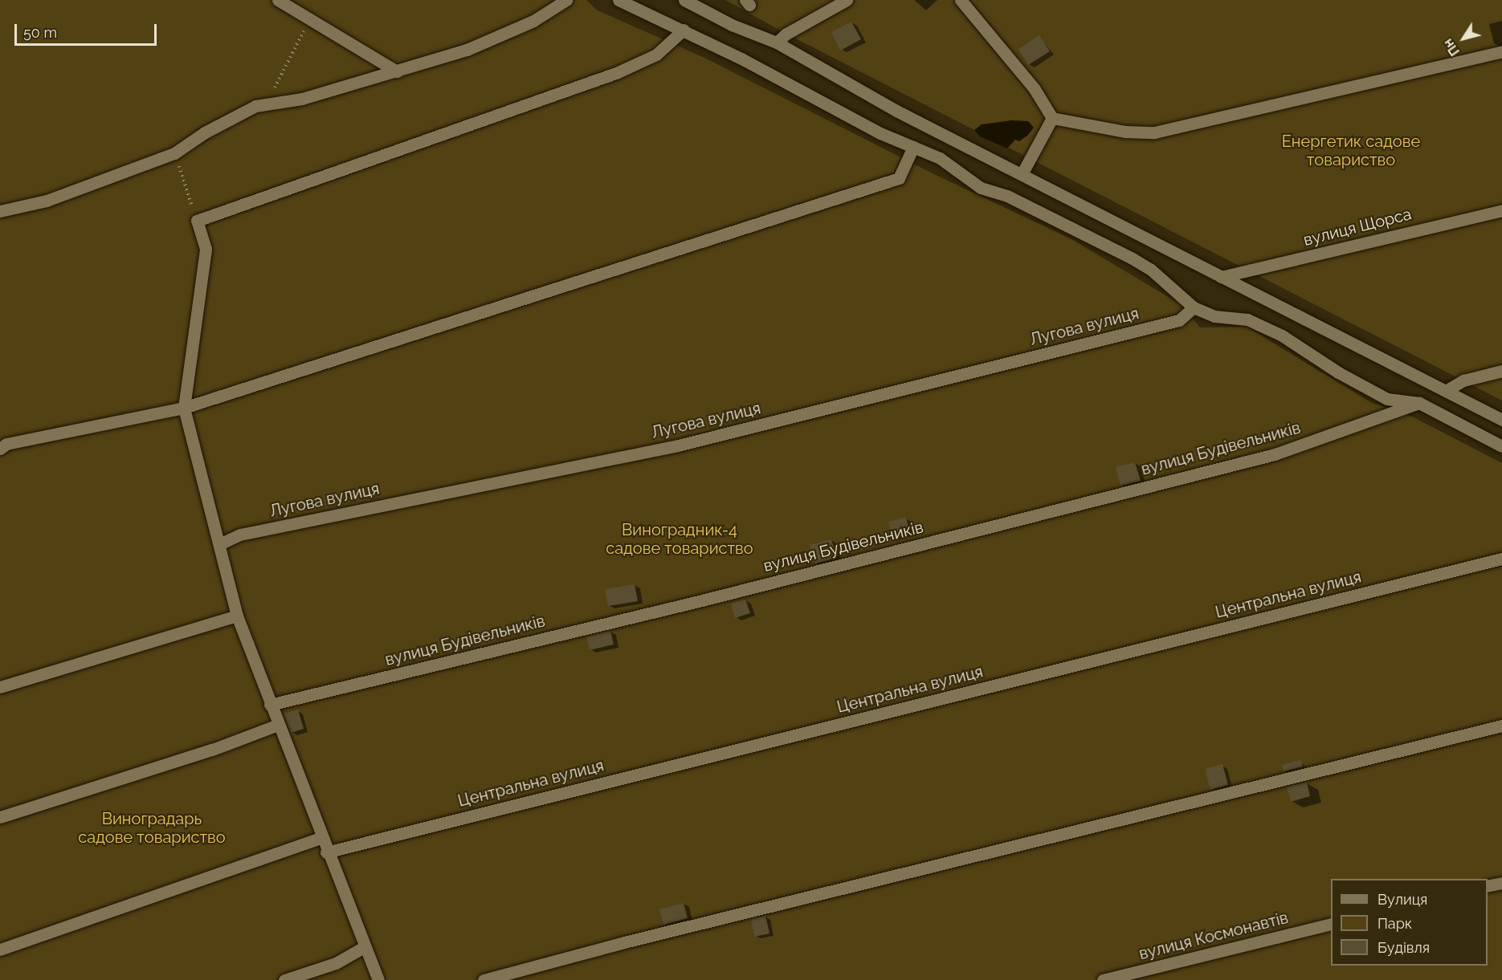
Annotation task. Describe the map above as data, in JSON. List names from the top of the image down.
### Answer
{
  "streets": {
    "lane": [
      "вулиця Щорса",
      "Лугова вулиця",
      "вулиця Будівельників",
      "Центральна вулиця",
      "вулиця Космонавтів"
    ]
  },
  "parks": ["Енергетик садове товариство", "Виноградник-4 садове товариство", "Виноградарь садове товариство"],
  "legend": ["Вулиця", "Парк", "Будівля"],
  "scale_bar": "50 m",
  "north": "bottom left"
}
